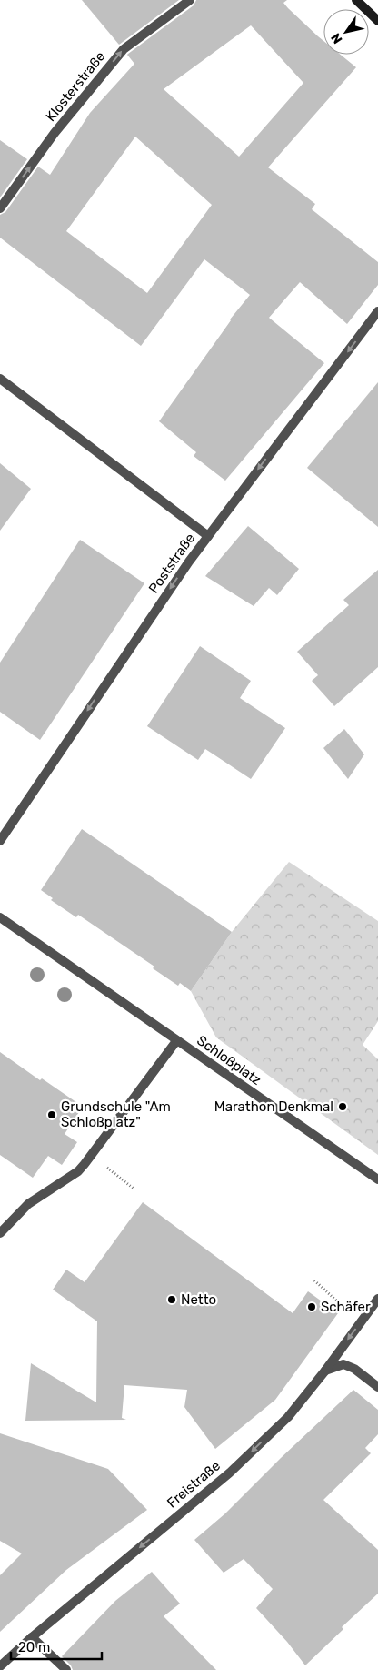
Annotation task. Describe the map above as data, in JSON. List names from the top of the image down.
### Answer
{
  "streets": {
    "street": [
      "Klosterstraße",
      "Poststraße",
      "Schloßplatz",
      "Freistraße"
    ]
  },
  "one_way": ["Klosterstraße", "Poststraße", "Freistraße"],
  "places": [
    "Marathon Denkmal",
    "Grundschule \"Am Schloßplatz\"",
    "Netto",
    "Schäfer"
  ],
  "scale_bar": "20 m",
  "north": "bottom left"
}
